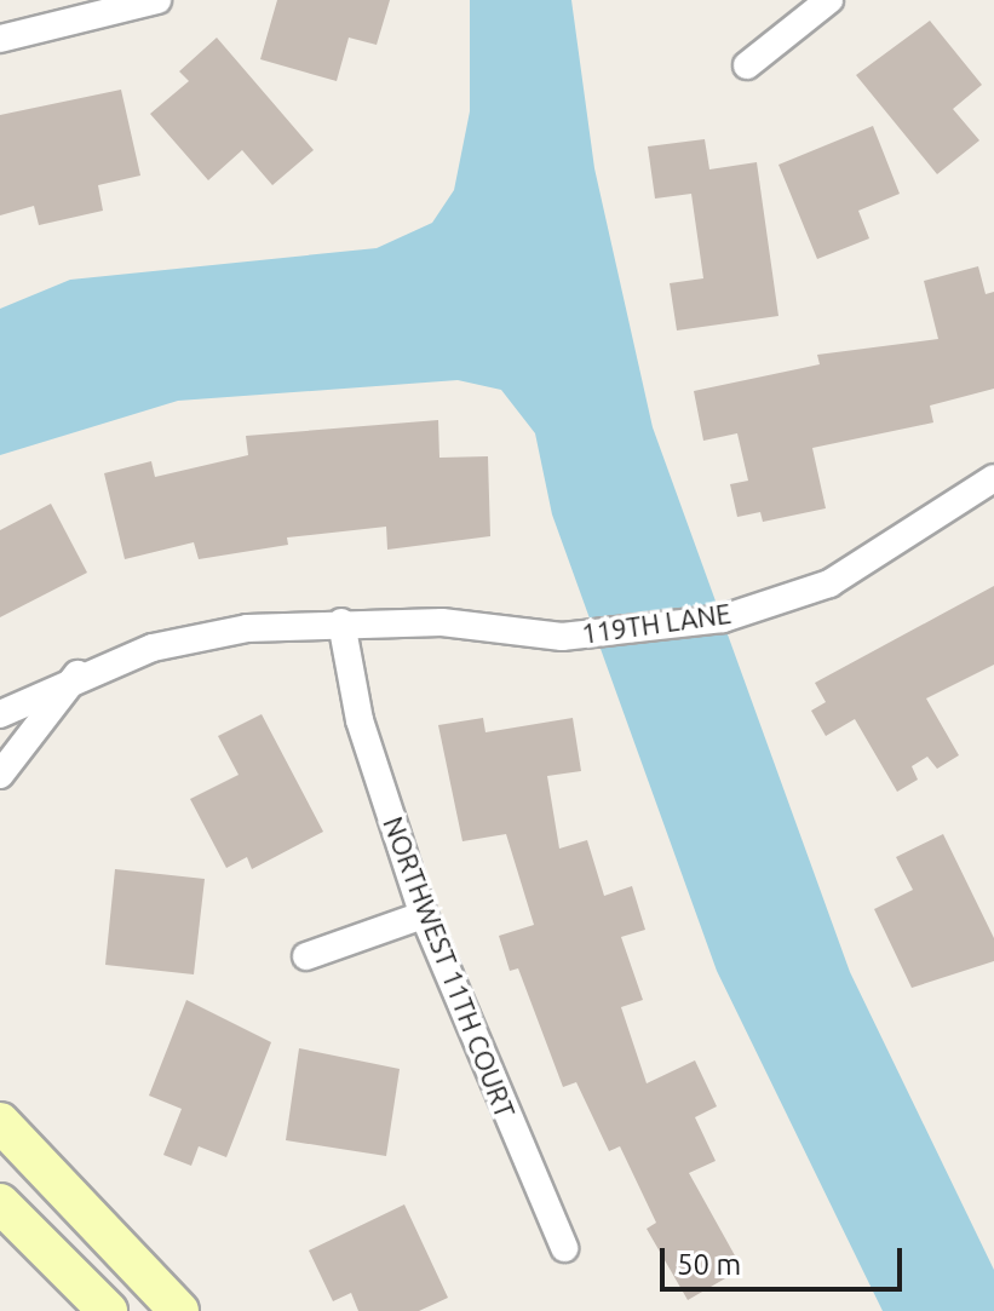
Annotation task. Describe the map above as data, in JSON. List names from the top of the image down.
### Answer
{
  "streets": {
    "street": ["119TH LANE", "NORTHWEST 11TH COURT"]
  },
  "crossings": [
    ["119TH LANE", "NORTHWEST 11TH COURT"]
  ],
  "scale_bar": "50 m"
}
